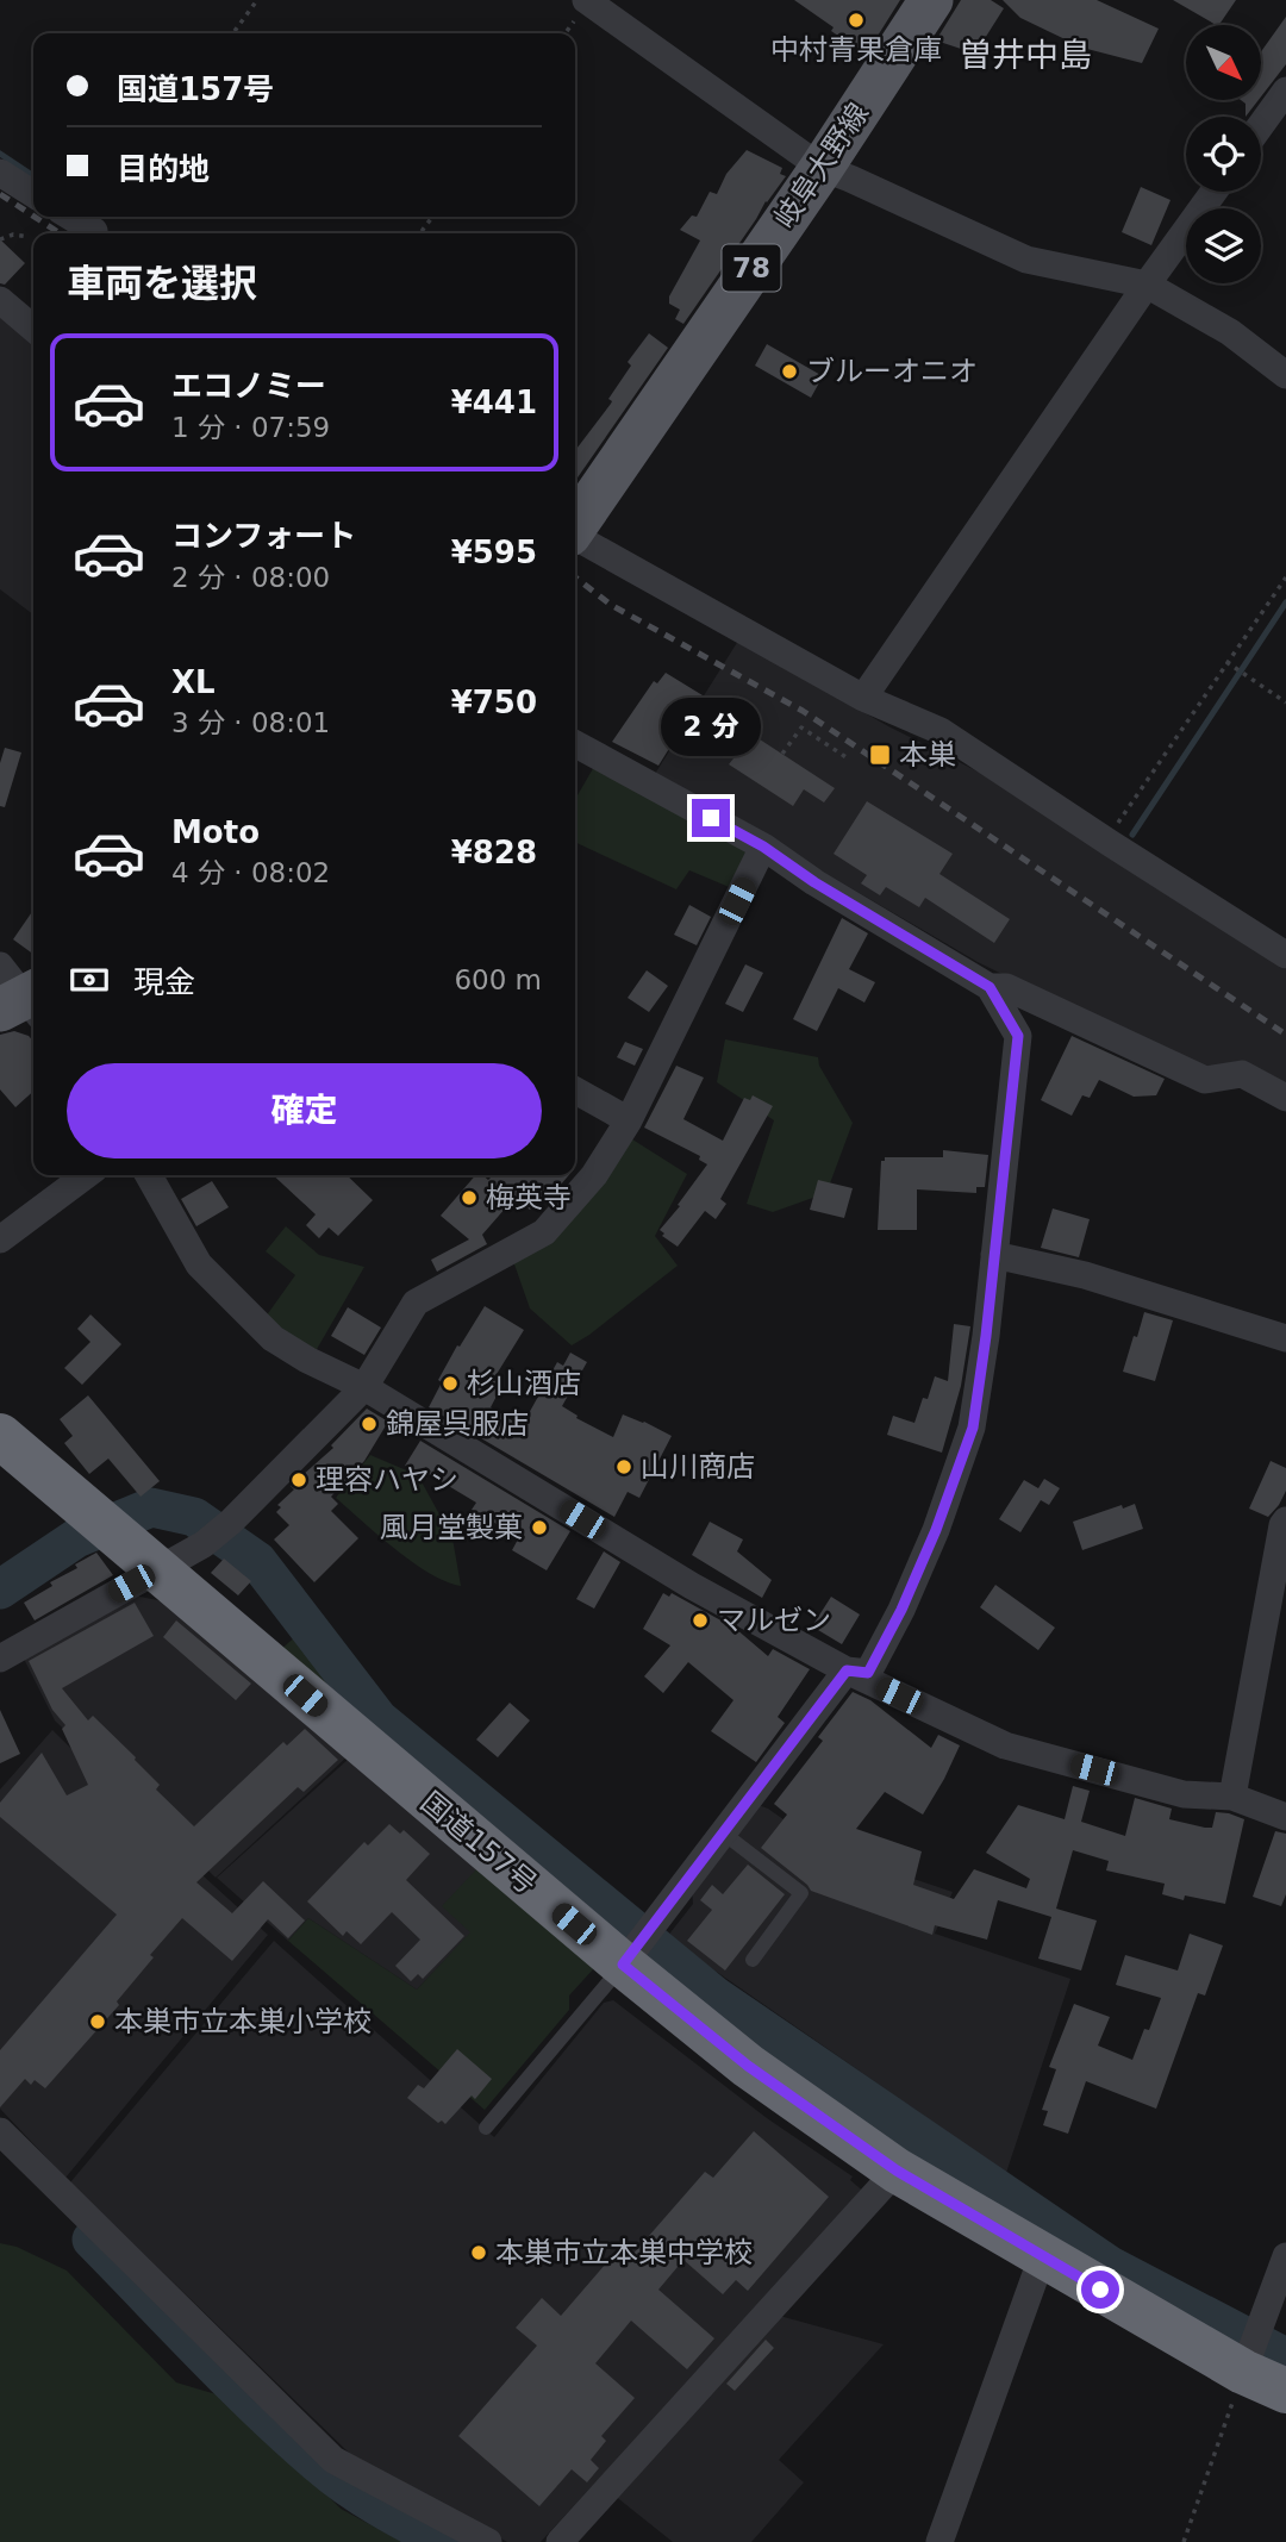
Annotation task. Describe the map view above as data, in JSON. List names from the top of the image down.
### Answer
{
  "streets": {
    "highway": ["国道157号"],
    "main road": ["岐阜大野線", "78"]
  },
  "districts": ["曽井中島"],
  "places": {
    "other": [
      "中村青果倉庫",
      "ブルーオニオ",
      "梅英寺",
      "杉山酒店",
      "錦屋呉服店",
      "山川商店",
      "理容ハヤシ",
      "風月堂製菓",
      "マルゼン",
      "本巣市立本巣小学校",
      "本巣市立本巣中学校"
    ],
    "transit": ["本巣"]
  },
  "north": "bottom right",
  "page": {
    "banner": ["国道157号", "目的地"],
    "heading": "車両を選択",
    "list": [
      {
        "name": "エコノミー",
        "note": "1 分 · 07:59",
        "value": "¥441"
      },
      {
        "name": "コンフォート",
        "note": "2 分 · 08:00",
        "value": "¥595"
      },
      {
        "name": "XL",
        "note": "3 分 · 08:01",
        "value": "¥750"
      },
      {
        "name": "Moto",
        "note": "4 分 · 08:02",
        "value": "¥828"
      }
    ],
    "bubble": "2 分",
    "pay": ["現金", "600 m"],
    "buttons": "確定"
  }
}
